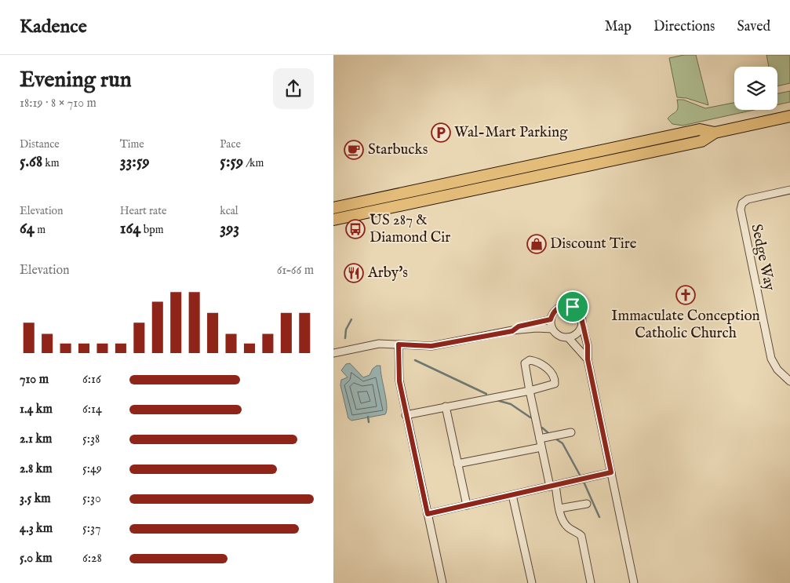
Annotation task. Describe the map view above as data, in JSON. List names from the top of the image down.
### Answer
{
  "streets": {
    "street": ["Sedge Way"]
  },
  "places": {
    "parking": ["Wal-Mart Parking"],
    "cafe": ["Starbucks"],
    "bus stop": ["US 287 & Diamond Cir"],
    "shop": ["Discount Tire"],
    "restaurant": ["Arby's"],
    "church": ["Immaculate Conception Catholic Church"]
  },
  "page": {
    "header": "Kadence",
    "nav": ["Map", "Directions", "Saved"],
    "heading": ["Evening run", "18:19 · 8 × 710 m"],
    "stats": [
      ["Distance", "5.68 km"],
      ["Time", "33:59"],
      ["Pace", "5:59 /km"],
      ["Elevation", "64 m"],
      ["Heart rate", "164 bpm"],
      ["kcal", "393"]
    ],
    "chart": ["Elevation", "61–66 m"],
    "list": [
      {
        "name": "710 m",
        "note": "6:16"
      },
      {
        "name": "1.4 km",
        "note": "6:14"
      },
      {
        "name": "2.1 km",
        "note": "5:38"
      },
      {
        "name": "2.8 km",
        "note": "5:49"
      },
      {
        "name": "3.5 km",
        "note": "5:30"
      },
      {
        "name": "4.3 km",
        "note": "5:37"
      },
      {
        "name": "5.0 km",
        "note": "6:28"
      }
    ]
  }
}
